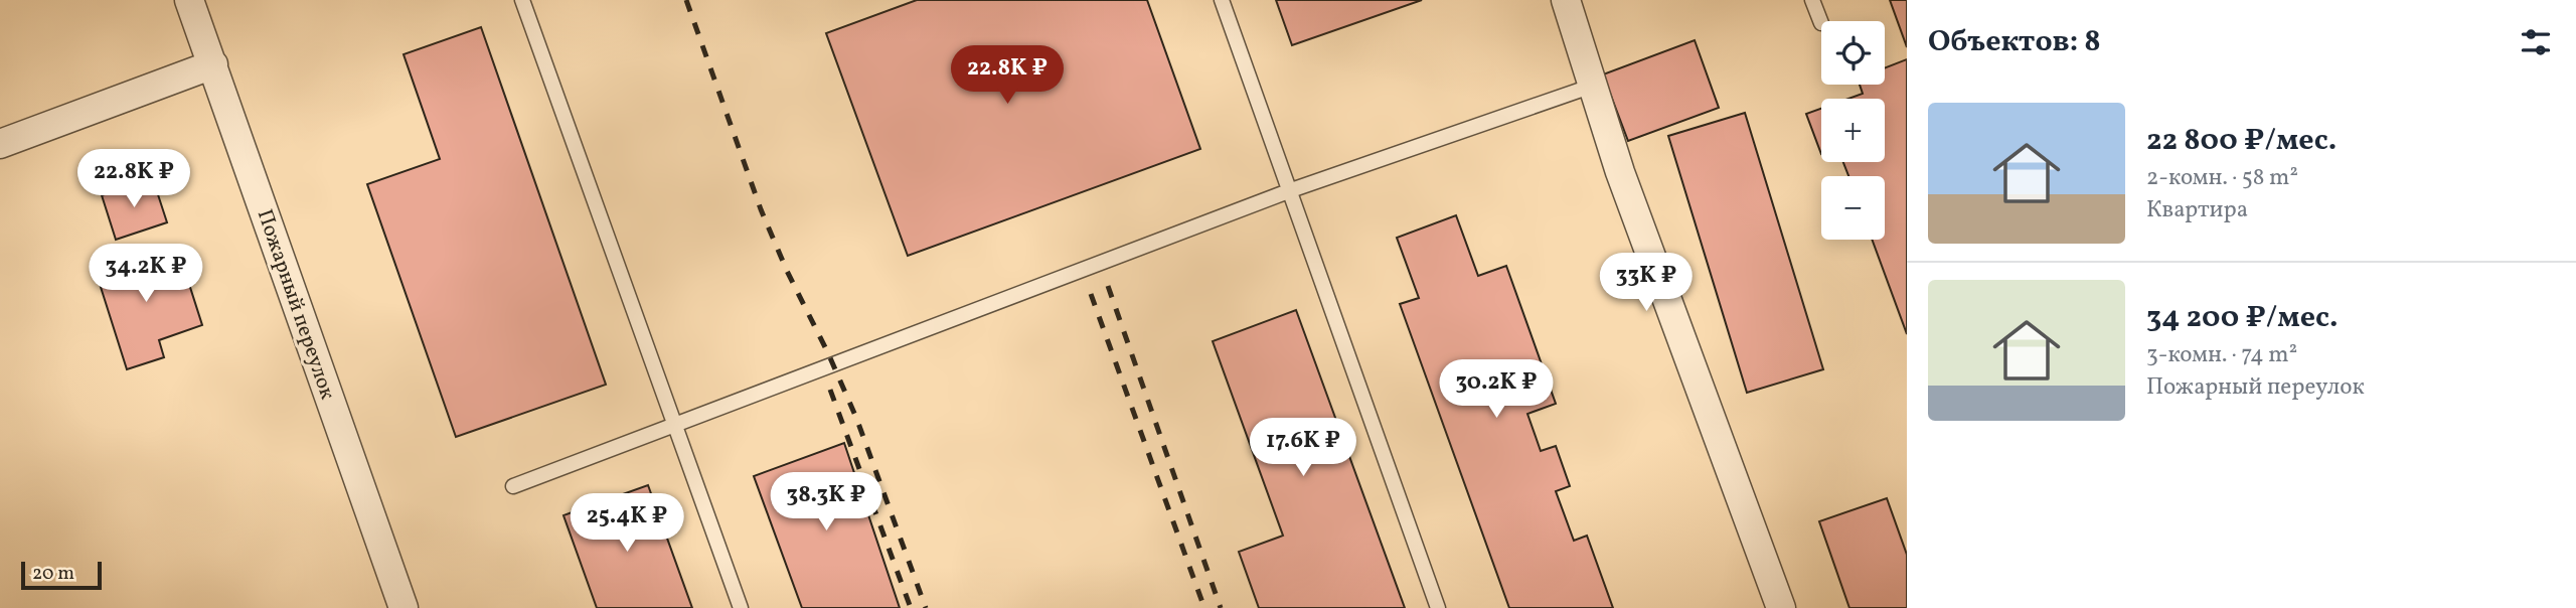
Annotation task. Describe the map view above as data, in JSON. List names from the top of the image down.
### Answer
{
  "streets": {
    "street": ["Пожарный переулок"]
  },
  "scale_bar": "20 m",
  "page": {
    "heading": "Объектов: 8",
    "map_buttons": ["+", "−"],
    "price": [
      "22.8K ₽",
      "22.8K ₽",
      "34.2K ₽",
      "33K ₽",
      "30.2K ₽",
      "17.6K ₽",
      "38.3K ₽",
      "25.4K ₽"
    ],
    "list": [
      {
        "name": "22 800 ₽/мес.",
        "note": "2-комн. · 58 m² · Квартира"
      },
      {
        "name": "34 200 ₽/мес.",
        "note": "3-комн. · 74 m² · Пожарный переулок"
      }
    ],
    "scale": "20 m"
  }
}
